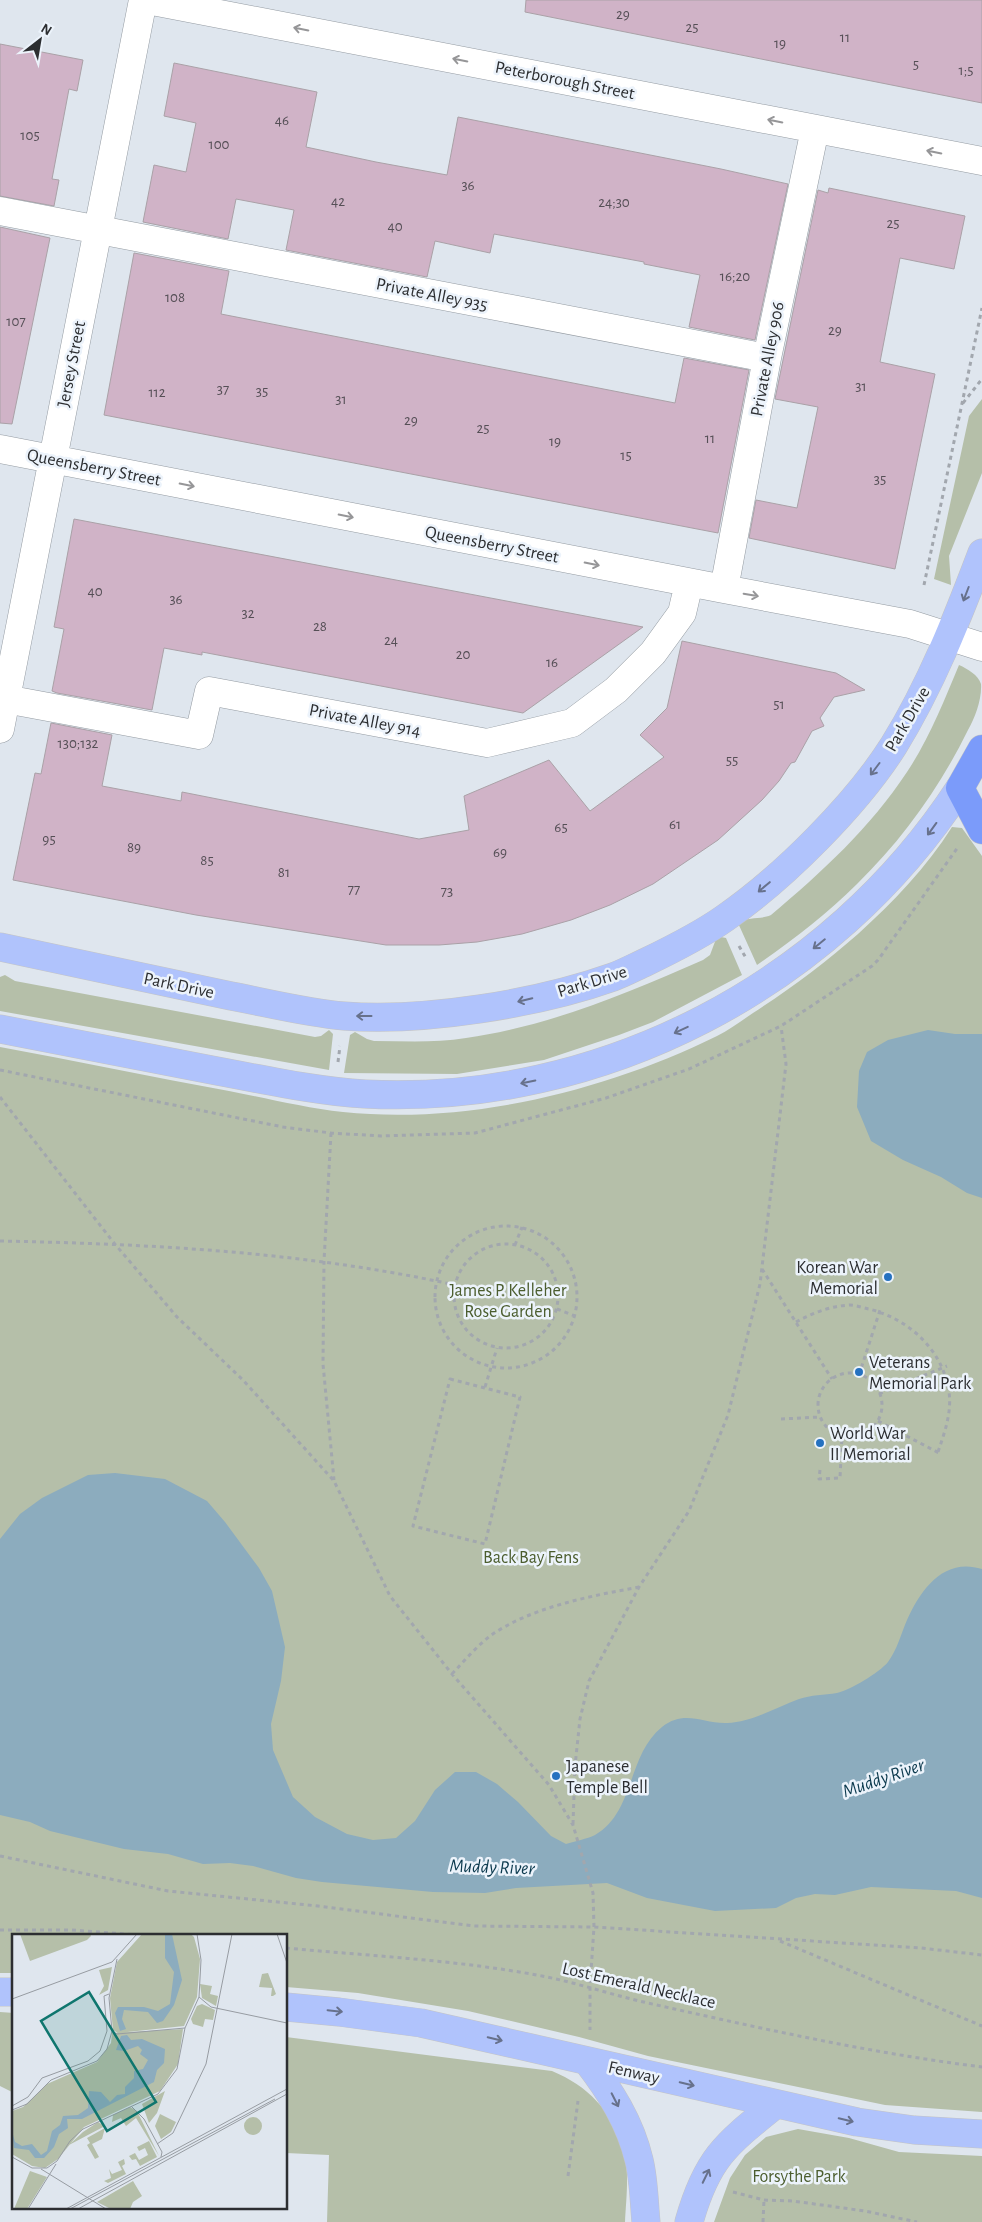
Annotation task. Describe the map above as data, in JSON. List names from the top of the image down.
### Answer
{
  "streets": {
    "main road": ["Park Drive", "Fenway"],
    "street": [
      "Peterborough Street",
      "Private Alley 935",
      "Private Alley 906",
      "Jersey Street",
      "Queensberry Street",
      "Private Alley 914"
    ],
    "path": ["Lost Emerald Necklace"]
  },
  "crossings": [
    ["Peterborough Street", "Private Alley 906"],
    ["Private Alley 935", "Private Alley 906"],
    ["Private Alley 935", "Jersey Street"],
    ["Private Alley 906", "Queensberry Street"],
    ["Jersey Street", "Queensberry Street"],
    ["Jersey Street", "Private Alley 914"],
    ["Queensberry Street", "Park Drive"],
    ["Queensberry Street", "Private Alley 914"]
  ],
  "one_way": ["Peterborough Street", "Queensberry Street", "Fenway"],
  "water": ["Muddy River"],
  "parks": ["James P. Kelleher Rose Garden", "Back Bay Fens", "Forsythe Park"],
  "places": [
    "Korean War Memorial",
    "Veterans Memorial Park",
    "World War II Memorial",
    "Japanese Temple Bell"
  ],
  "house_numbers": [
    "29",
    "25",
    "11",
    "19",
    "5",
    "1;5",
    "46",
    "105",
    "100",
    "36",
    "42",
    "24;30",
    "25",
    "40",
    "16;20",
    "108",
    "107",
    "29",
    "31",
    "37",
    "35",
    "112",
    "31",
    "29",
    "25",
    "11",
    "19",
    "15",
    "35",
    "40",
    "36",
    "32",
    "28",
    "24",
    "20",
    "16",
    "51",
    "130;132",
    "55",
    "61",
    "65",
    "95",
    "89",
    "69",
    "85",
    "81",
    "77",
    "73"
  ],
  "north": "top right"
}
